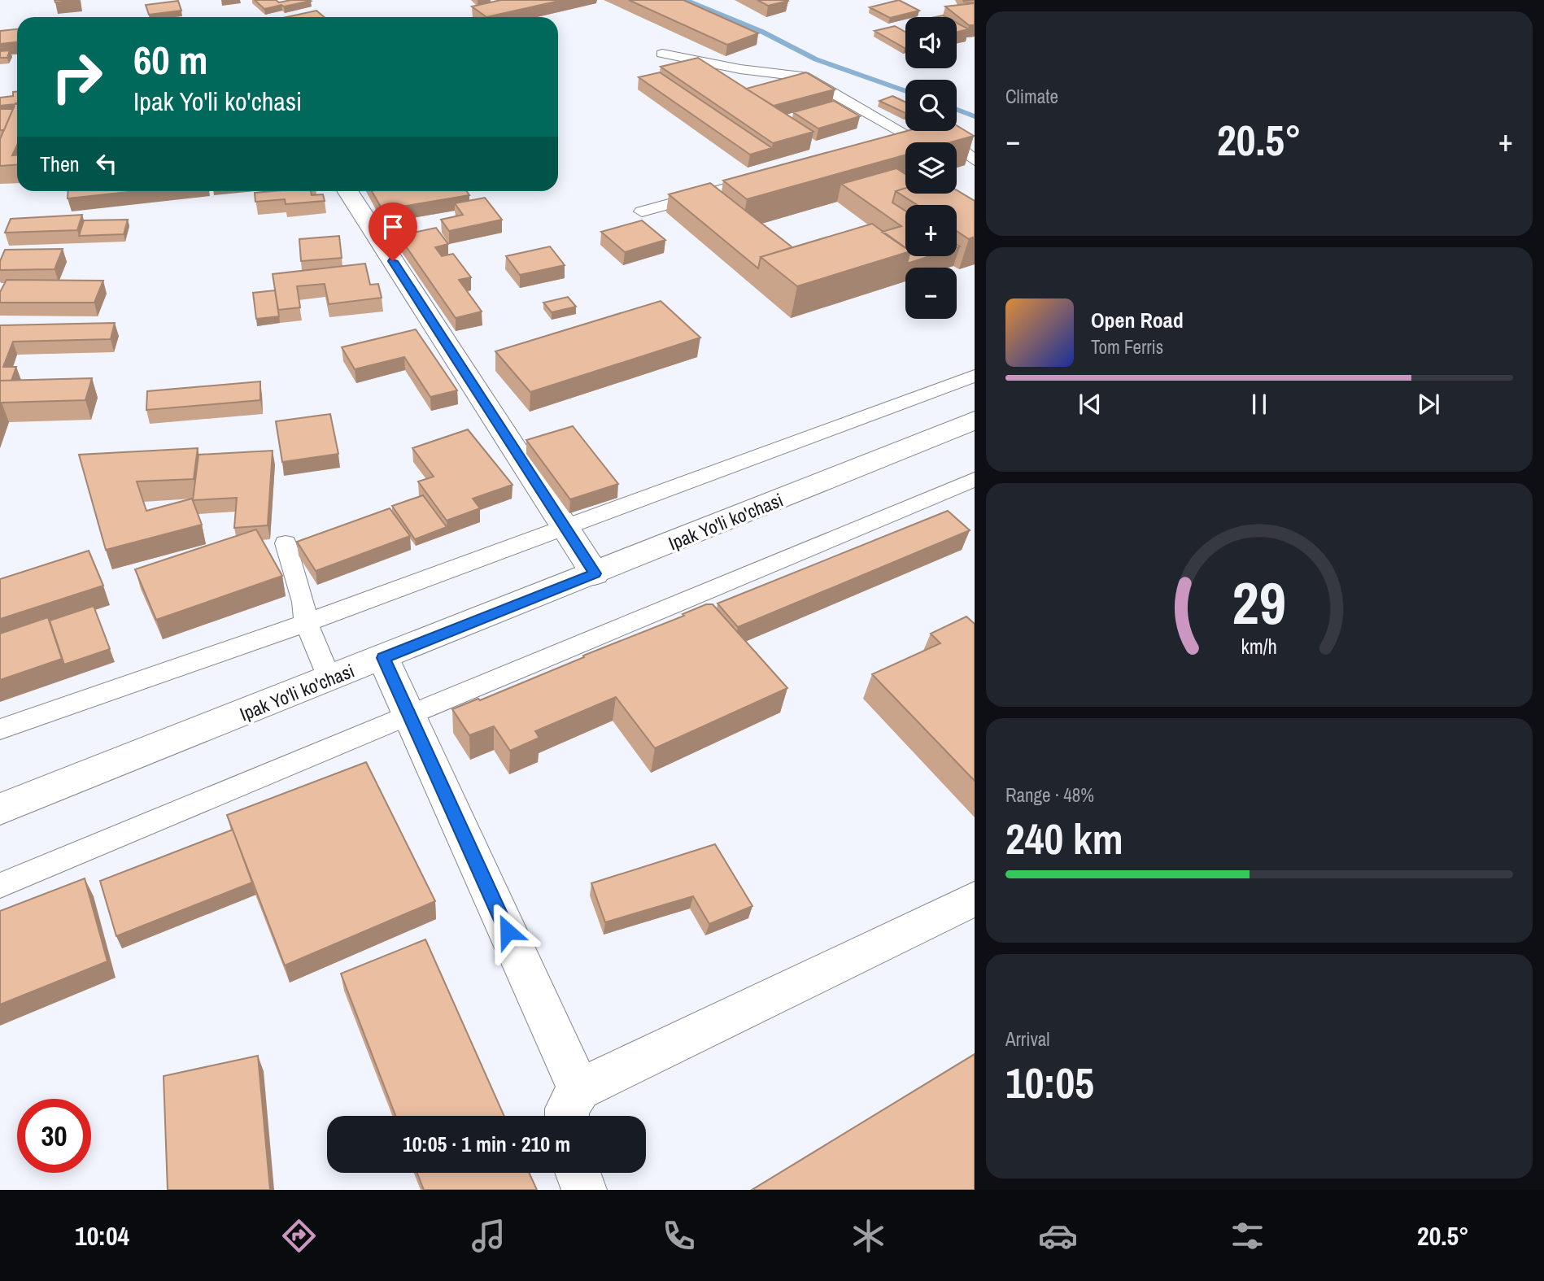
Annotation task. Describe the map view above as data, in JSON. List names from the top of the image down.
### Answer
{
  "streets": {
    "street": ["Ipak Yo'li ko'chasi"]
  },
  "page": {
    "tile": [
      "Climate",
      ["Range · 48%", "240 km"],
      ["Arrival", "10:05"]
    ],
    "map_buttons": ["+", "−"],
    "turn": ["60 m", "Ipak Yo'li ko'chasi"],
    "heat": ["−", "20.5°", "+"],
    "then": "Then",
    "song": ["Open Road", "Tom Ferris"],
    "limit": "30",
    "trip": "10:05 · 1 min · 210 m",
    "tabs": ["10:04", "20.5°"],
    "gauge": ["29", "km/h"]
  }
}
